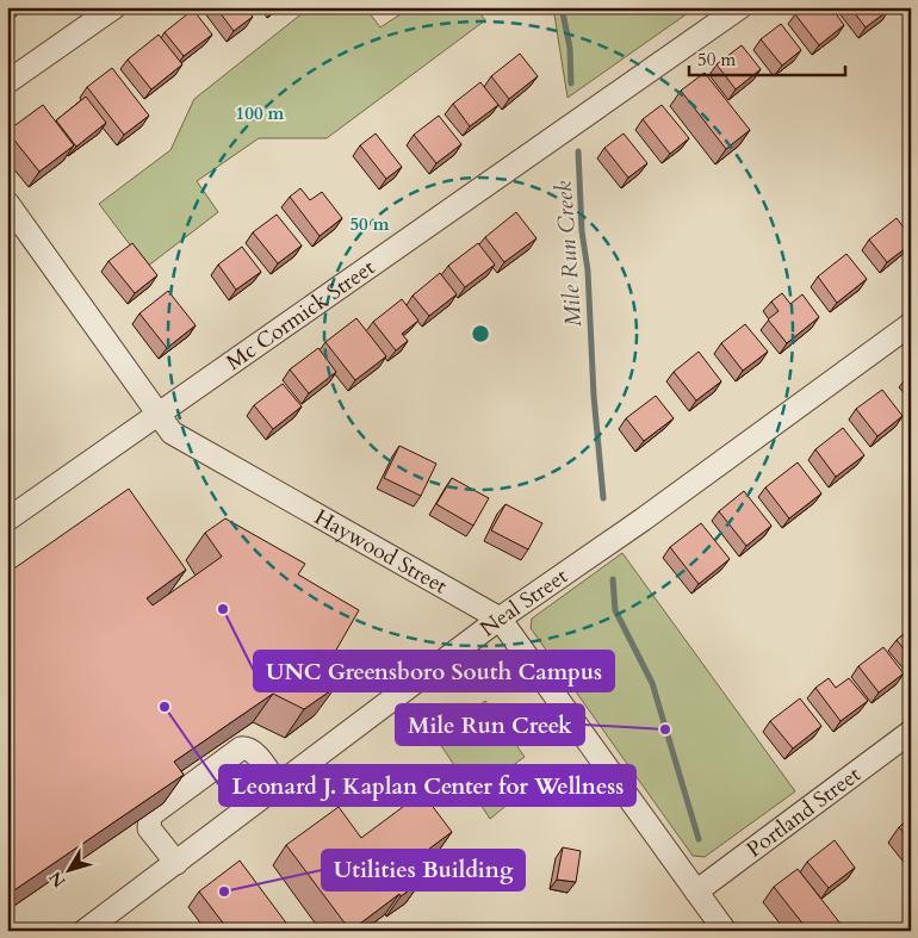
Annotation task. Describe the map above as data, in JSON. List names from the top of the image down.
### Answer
{
  "streets": {
    "street": [
      "Mc Cormick Street",
      "Haywood Street",
      "Neal Street",
      "Portland Street"
    ]
  },
  "crossings": [
    ["Mc Cormick Street", "Haywood Street"],
    ["Haywood Street", "Neal Street"],
    ["Haywood Street", "Portland Street"]
  ],
  "water": ["Mile Run Creek"],
  "places": [
    "UNC Greensboro South Campus",
    "Leonard J. Kaplan Center for Wellness",
    "Mile Run Creek",
    "Utilities Building"
  ],
  "scale_bar": "50 m",
  "north": "bottom left",
  "rings": ["100 m", "50 m"]
}
